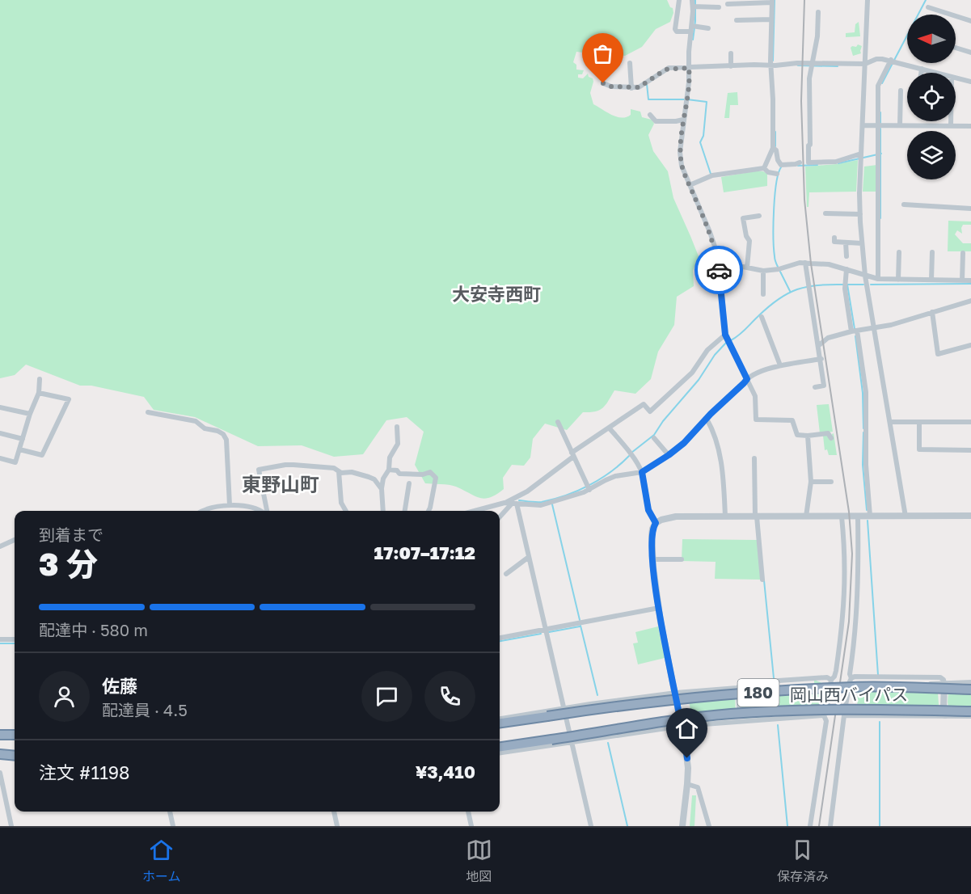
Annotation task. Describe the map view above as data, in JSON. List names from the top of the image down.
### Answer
{
  "streets": {
    "highway": ["180", "岡山西バイパス"]
  },
  "districts": ["大安寺西町", "東野山町"],
  "north": "left",
  "page": {
    "heading": ["3 分", "到着まで", "17:07–17:12"],
    "panel": [
      "佐藤",
      "配達員 · 4.5",
      "注文 #1198",
      "¥3,410"
    ],
    "bar": "配達中 · 580 m",
    "tabs": ["ホーム", "地図", "保存済み"]
  }
}
